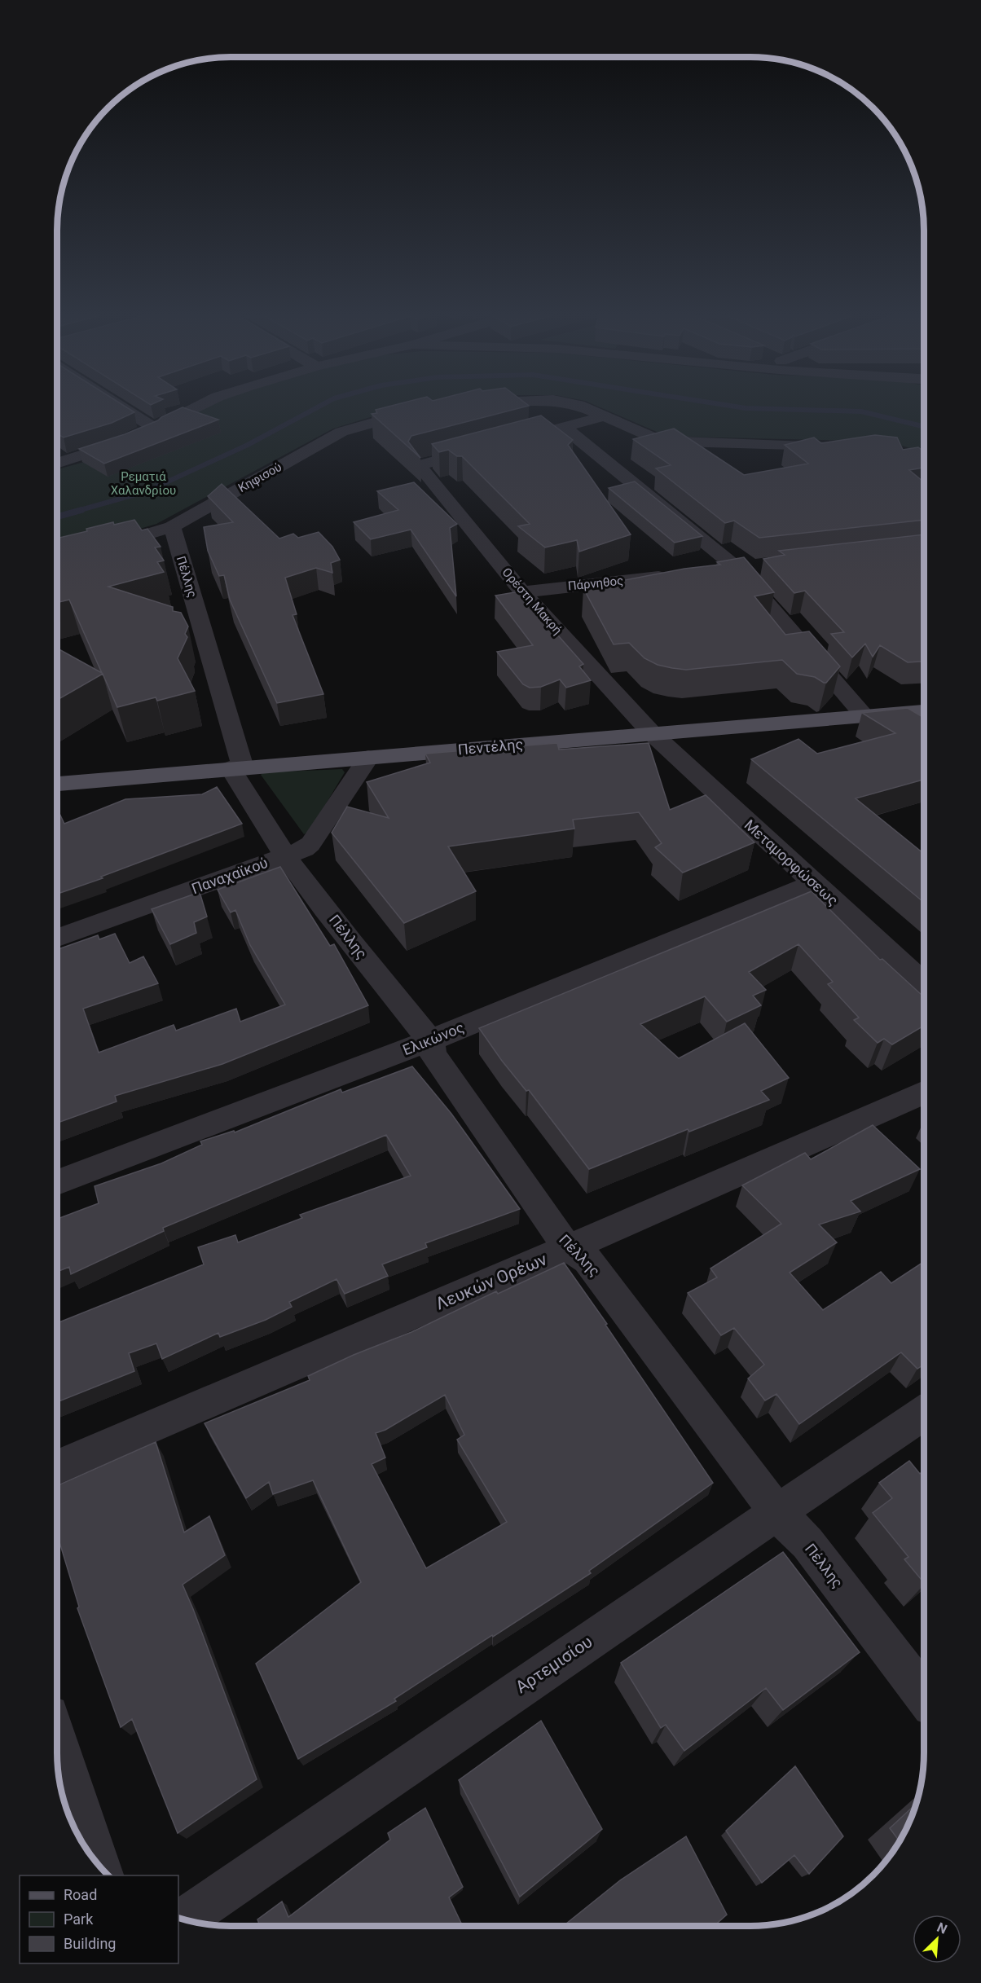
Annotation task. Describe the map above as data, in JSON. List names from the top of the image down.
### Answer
{
  "streets": {
    "main road": ["Πεντέλης"],
    "street": [
      "Κηφισού",
      "Πέλλης",
      "Πάρνηθος",
      "Ορέστη Μακρή",
      "Μεταμορφώσεως",
      "Παναχαϊκού",
      "Ελικώνος",
      "Λευκών Ορέων",
      "Αρτεμισίου"
    ]
  },
  "crossings": [
    ["Κηφισού", "Πέλλης"],
    ["Πέλλης", "Πεντέλης"],
    ["Πέλλης", "Παναχαϊκού"],
    ["Πέλλης", "Ελικώνος"],
    ["Πέλλης", "Λευκών Ορέων"],
    ["Πέλλης", "Αρτεμισίου"],
    ["Πάρνηθος", "Ορέστη Μακρή"],
    ["Ορέστη Μακρή", "Πεντέλης"],
    ["Ορέστη Μακρή", "Μεταμορφώσεως"],
    ["Πεντέλης", "Μεταμορφώσεως"],
    ["Πεντέλης", "Παναχαϊκού"],
    ["Μεταμορφώσεως", "Ελικώνος"]
  ],
  "parks": ["Ρεματιά Χαλανδρίου"],
  "legend": ["Road", "Park", "Building"],
  "north": "top right"
}
